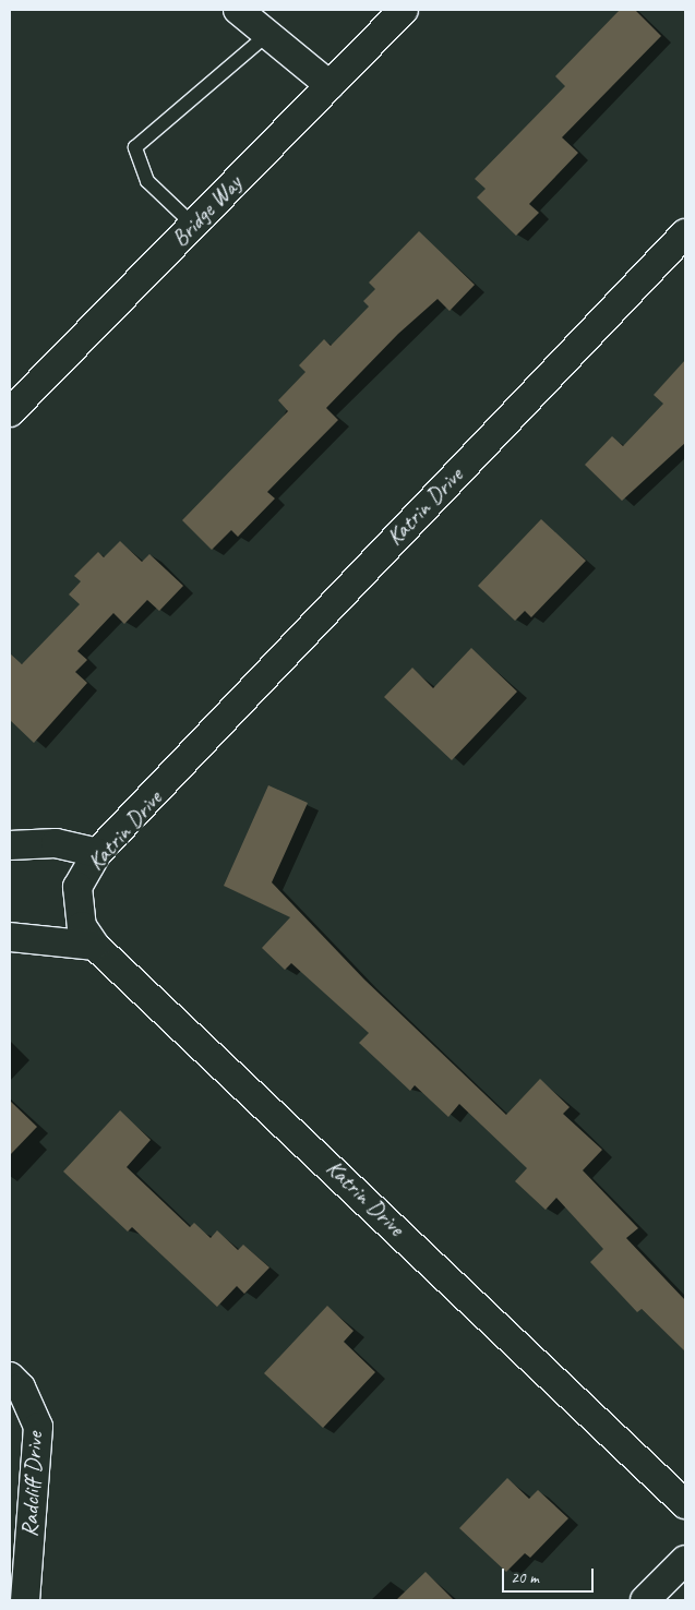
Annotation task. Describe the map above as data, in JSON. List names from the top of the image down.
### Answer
{
  "streets": {
    "street": ["Bridge Way", "Katrin Drive", "Radcliff Drive"]
  },
  "scale_bar": "20 m"
}
